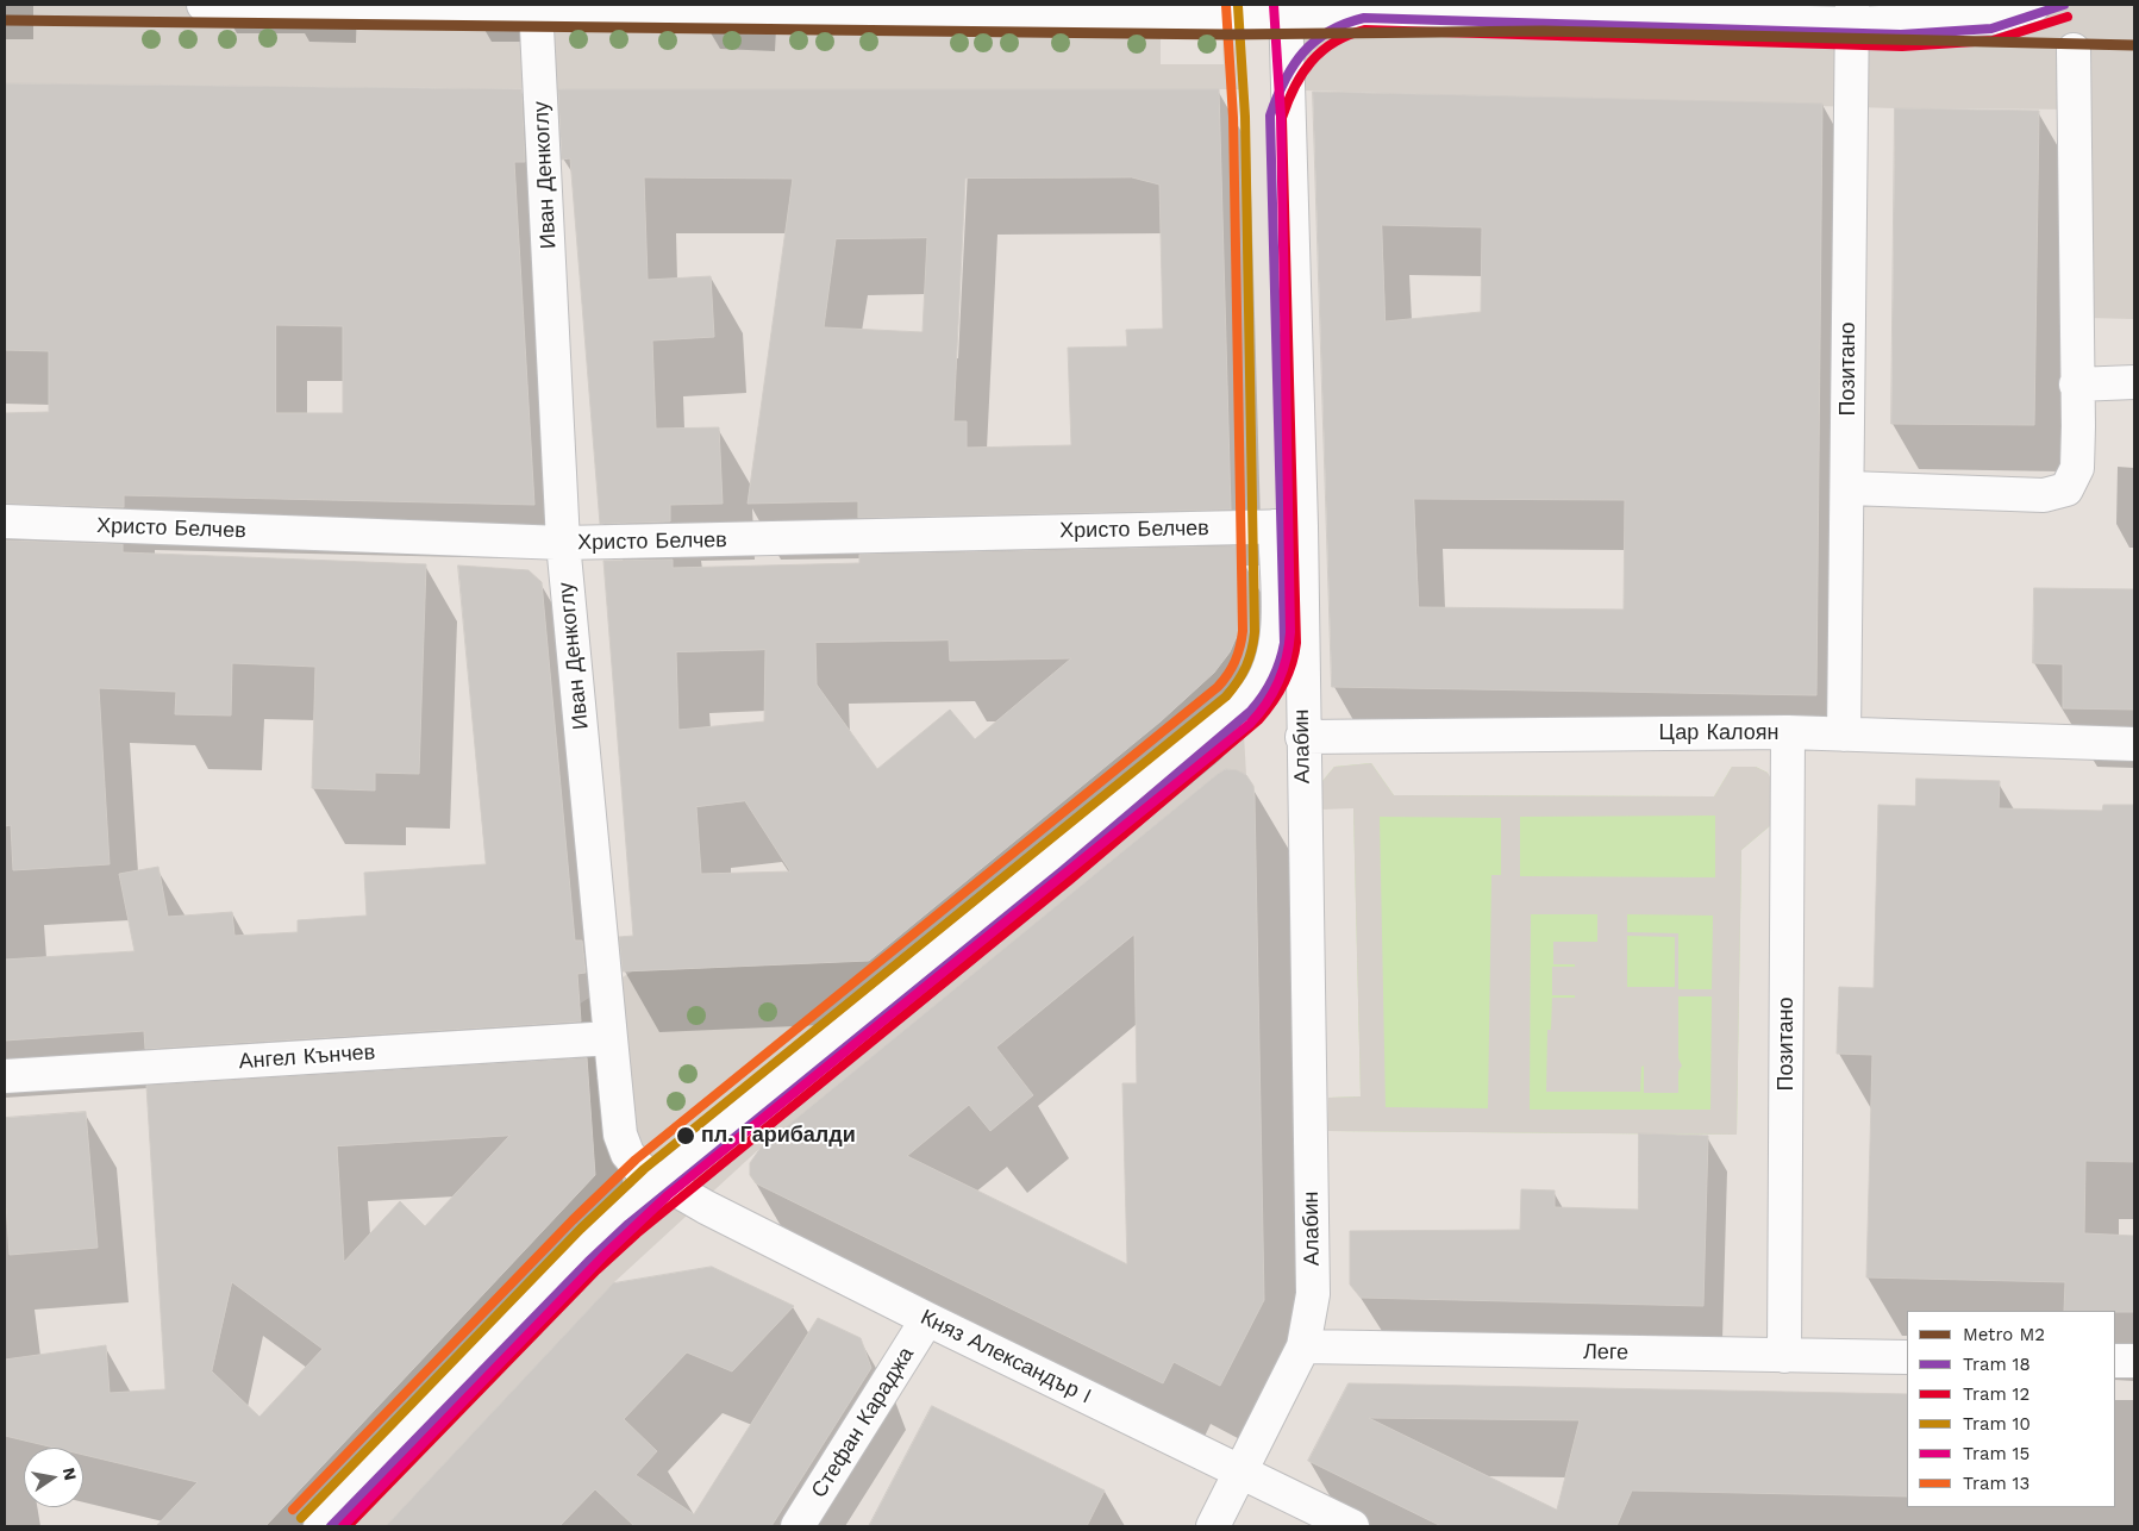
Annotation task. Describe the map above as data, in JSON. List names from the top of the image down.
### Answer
{
  "streets": {
    "street": [
      "Иван Денкоглу",
      "Позитано",
      "Христо Белчев",
      "Цар Калоян",
      "Алабин",
      "Ангел Кънчев",
      "Леге",
      "Княз Александър I",
      "Стефан Караджа"
    ]
  },
  "crossings": [
    ["Иван Денкоглу", "Христо Белчев"],
    ["Иван Денкоглу", "Ангел Кънчев"],
    ["Иван Денкоглу", "Княз Александър I"],
    ["Позитано", "Цар Калоян"],
    ["Позитано", "Леге"],
    ["Христо Белчев", "Алабин"],
    ["Цар Калоян", "Алабин"],
    ["Алабин", "Леге"],
    ["Алабин", "Княз Александър I"],
    ["Княз Александър I", "Стефан Караджа"]
  ],
  "places": ["пл. Гарибалди"],
  "lines": [
    "tram line 18",
    "tram line 15",
    "tram line 10",
    "tram line 13",
    "tram line 12",
    "metro line M2"
  ],
  "legend": [
    "Metro M2",
    "Tram 18",
    "Tram 12",
    "Tram 10",
    "Tram 15",
    "Tram 13"
  ],
  "north": "right"
}
